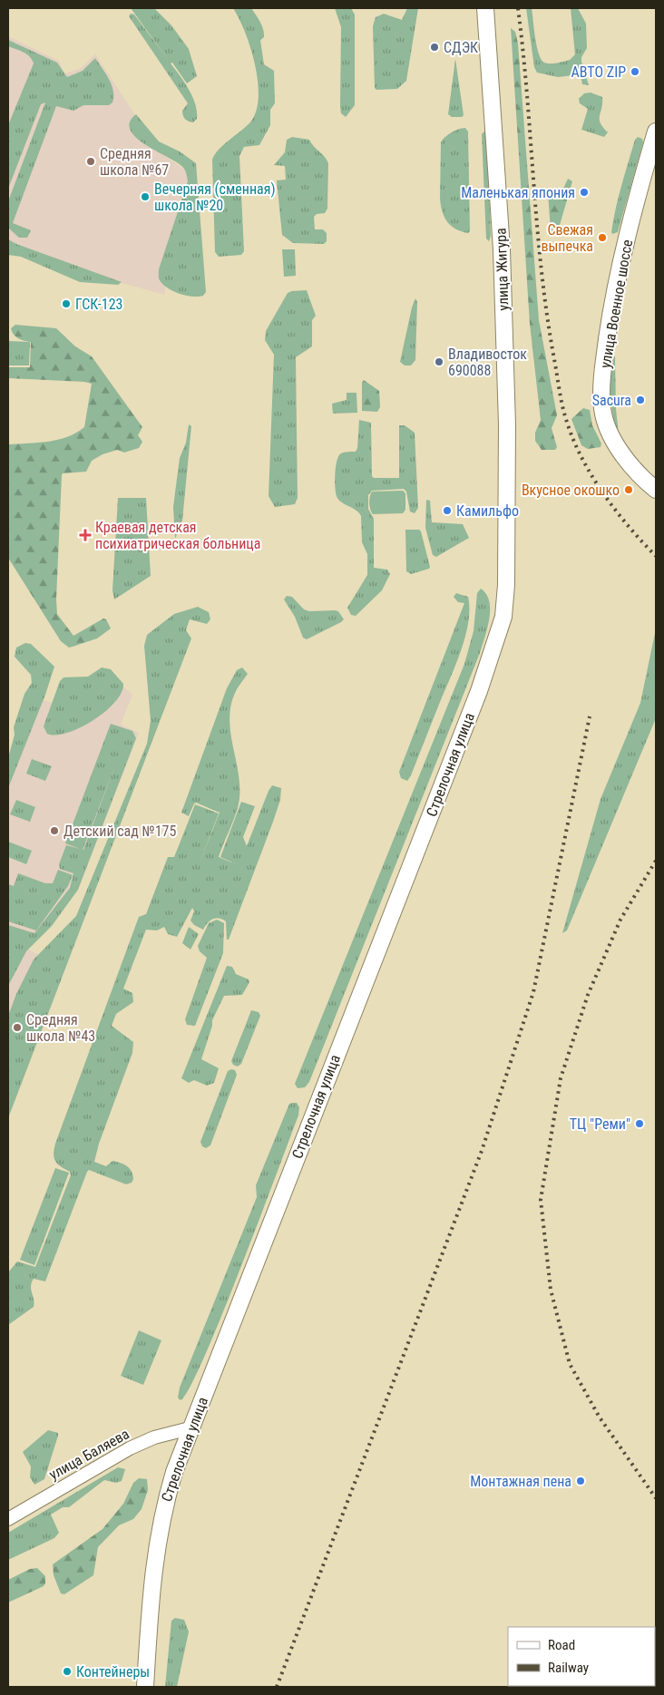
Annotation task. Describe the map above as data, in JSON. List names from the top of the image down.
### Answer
{
  "streets": {
    "main road": ["улица Жигура", "улица Военное шоссе", "Стрелочная улица"],
    "street": ["улица Баляева"]
  },
  "crossings": [
    ["улица Жигура", "Стрелочная улица"],
    ["Стрелочная улица", "улица Баляева"]
  ],
  "places": {
    "other": [
      "СДЭК",
      "АВТО ZIP",
      "Средняя школа №67",
      "Маленькая япония",
      "Вечерняя (сменная) школа №20",
      "Свежая выпечка",
      "ГСК-123",
      "Владивосток 690088",
      "Sacura",
      "Вкусное окошко",
      "Камильфо",
      "Детский сад №175",
      "Средняя школа №43",
      "ТЦ \"Реми\"",
      "Монтажная пена",
      "Контейнеры"
    ],
    "health": ["Краевая детская психиатрическая больница"]
  },
  "legend": ["Road", "Railway"]
}
